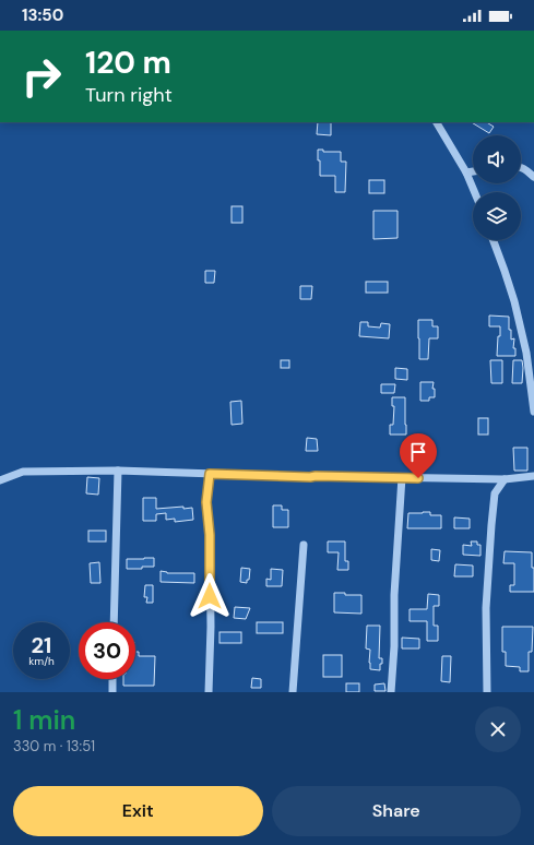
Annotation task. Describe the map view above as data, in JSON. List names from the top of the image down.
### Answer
{
  "page": {
    "status": "13:50",
    "turn": ["120 m", "Turn right"],
    "speed": "21 km/h",
    "limit": "30",
    "heading": ["1 min", "330 m · 13:51"],
    "buttons": ["Exit", "Share"]
  }
}
